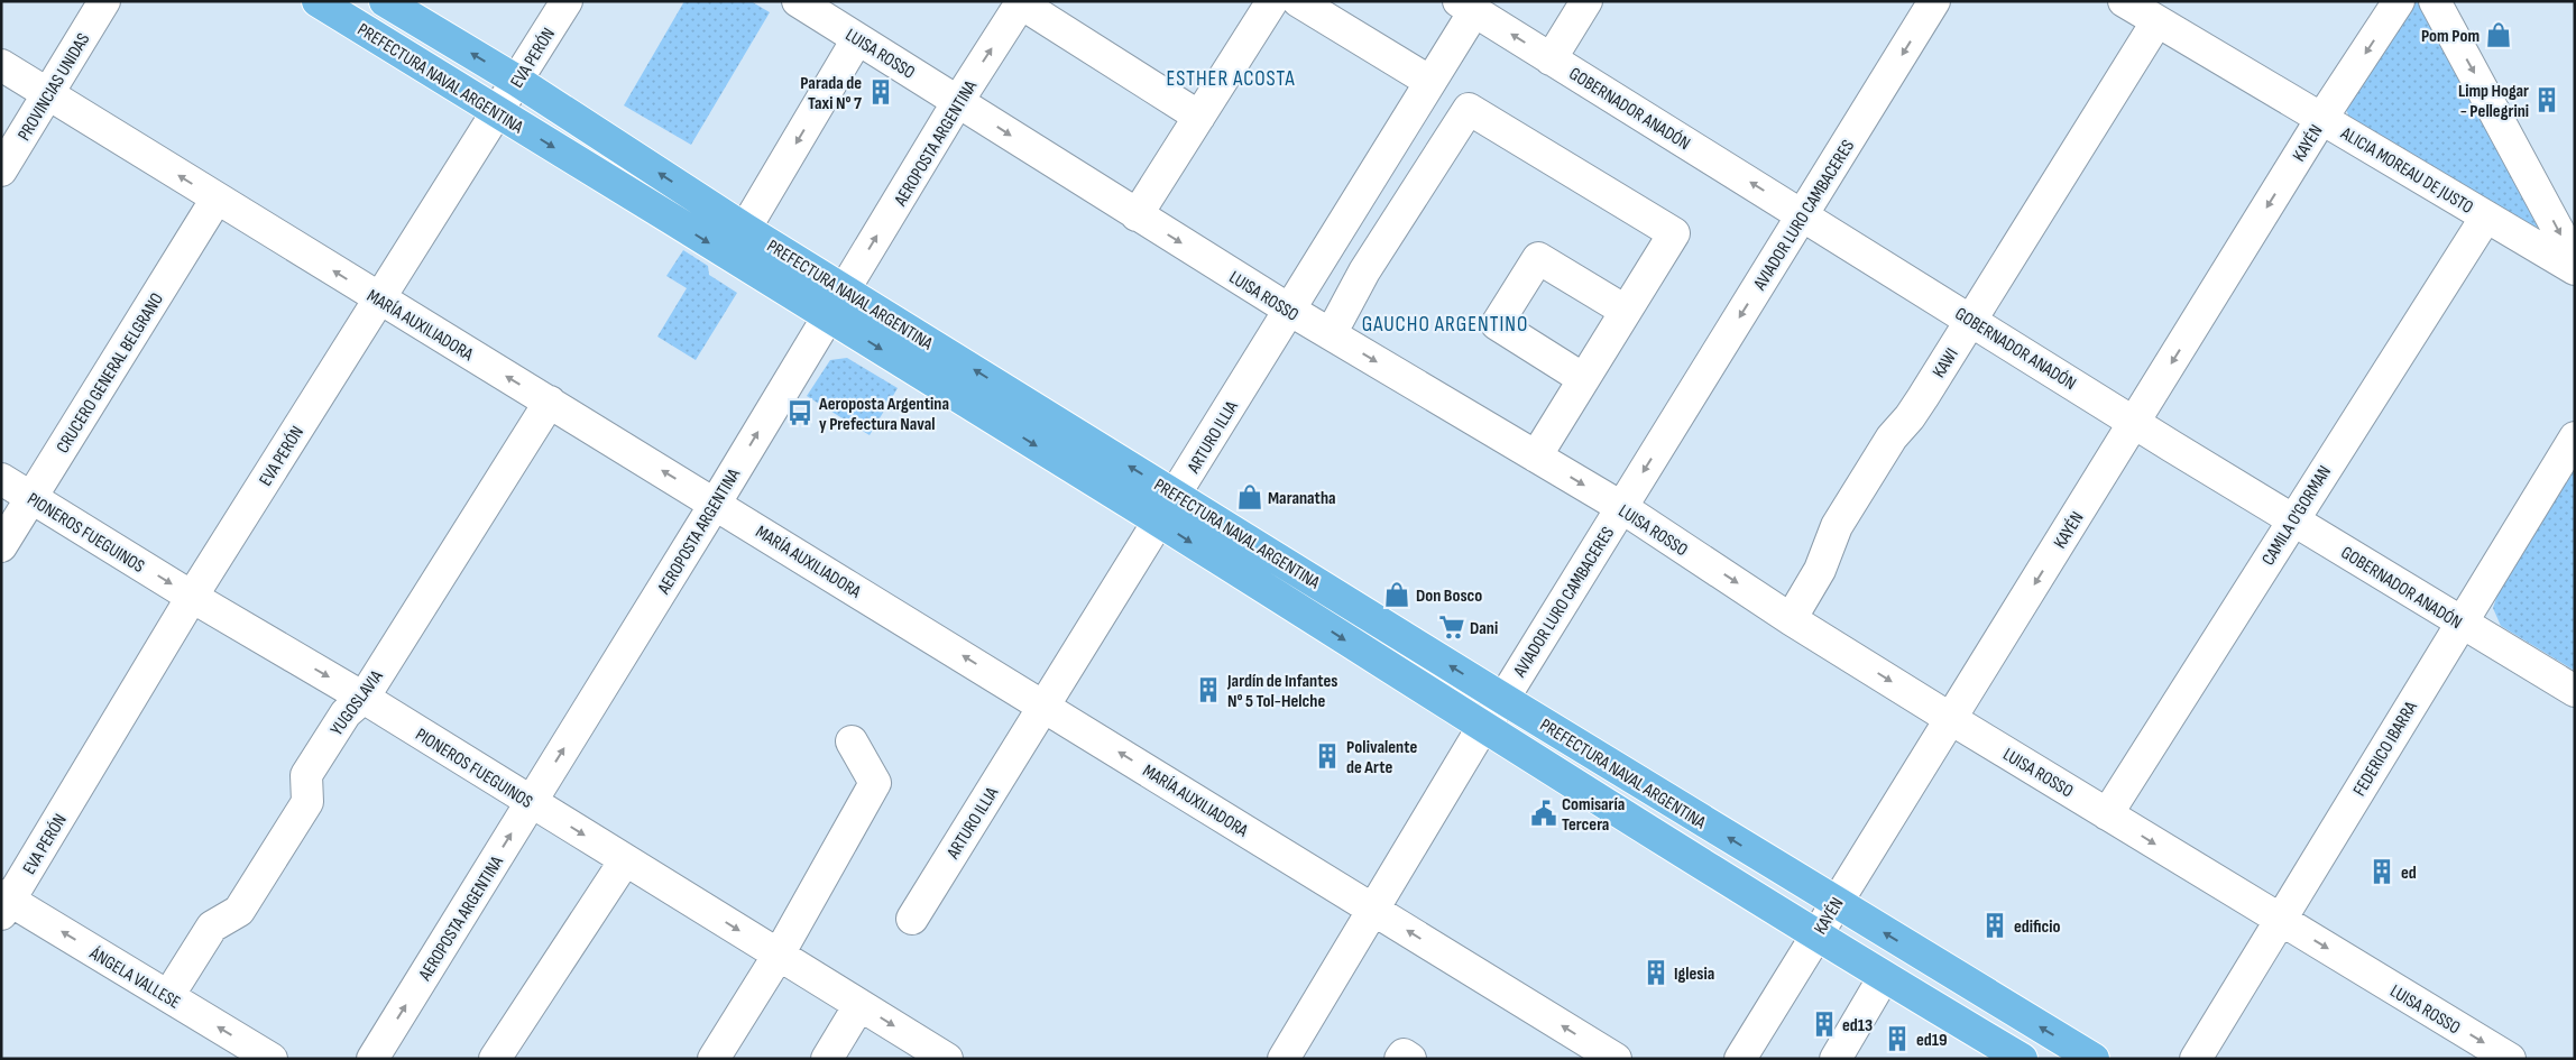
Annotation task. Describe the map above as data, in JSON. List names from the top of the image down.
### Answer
{
  "streets": {
    "main road": ["PREFECTURA NAVAL ARGENTINA"],
    "street": [
      "LUISA ROSSO",
      "EVA PERÓN",
      "PROVINCIAS UNIDAS",
      "GOBERNADOR ANADÓN",
      "AEROPOSTA ARGENTINA",
      "KAYÉN",
      "ALICIA MOREAU DE JUSTO",
      "AVIADOR LURO CAMBACERES",
      "MARÍA AUXILIADORA",
      "KAWI",
      "CRUCERO GENERAL BELGRANO",
      "ARTURO ILLIA",
      "CAMILA O'GORMAN",
      "PIONEROS FUEGUINOS",
      "YUGOSLAVIA",
      "FEDERICO IBARRA",
      "ÁNGELA VALLESE"
    ]
  },
  "crossings": [
    ["LUISA ROSSO", "AEROPOSTA ARGENTINA"],
    ["LUISA ROSSO", "KAYÉN"],
    ["LUISA ROSSO", "AVIADOR LURO CAMBACERES"],
    ["LUISA ROSSO", "KAWI"],
    ["LUISA ROSSO", "ARTURO ILLIA"],
    ["LUISA ROSSO", "CAMILA O'GORMAN"],
    ["LUISA ROSSO", "FEDERICO IBARRA"],
    ["EVA PERÓN", "PREFECTURA NAVAL ARGENTINA"],
    ["EVA PERÓN", "MARÍA AUXILIADORA"],
    ["EVA PERÓN", "PIONEROS FUEGUINOS"],
    ["EVA PERÓN", "ÁNGELA VALLESE"],
    ["PREFECTURA NAVAL ARGENTINA", "AEROPOSTA ARGENTINA"],
    ["PREFECTURA NAVAL ARGENTINA", "KAYÉN"],
    ["PREFECTURA NAVAL ARGENTINA", "AVIADOR LURO CAMBACERES"],
    ["PREFECTURA NAVAL ARGENTINA", "ARTURO ILLIA"],
    ["PROVINCIAS UNIDAS", "MARÍA AUXILIADORA"],
    ["GOBERNADOR ANADÓN", "KAYÉN"],
    ["GOBERNADOR ANADÓN", "AVIADOR LURO CAMBACERES"],
    ["GOBERNADOR ANADÓN", "KAWI"],
    ["GOBERNADOR ANADÓN", "ARTURO ILLIA"],
    ["GOBERNADOR ANADÓN", "CAMILA O'GORMAN"],
    ["GOBERNADOR ANADÓN", "FEDERICO IBARRA"],
    ["AEROPOSTA ARGENTINA", "MARÍA AUXILIADORA"],
    ["AEROPOSTA ARGENTINA", "PIONEROS FUEGUINOS"],
    ["KAYÉN", "ALICIA MOREAU DE JUSTO"],
    ["ALICIA MOREAU DE JUSTO", "KAWI"],
    ["ALICIA MOREAU DE JUSTO", "CAMILA O'GORMAN"],
    ["AVIADOR LURO CAMBACERES", "MARÍA AUXILIADORA"],
    ["MARÍA AUXILIADORA", "CRUCERO GENERAL BELGRANO"],
    ["MARÍA AUXILIADORA", "ARTURO ILLIA"],
    ["MARÍA AUXILIADORA", "YUGOSLAVIA"],
    ["CRUCERO GENERAL BELGRANO", "PIONEROS FUEGUINOS"],
    ["PIONEROS FUEGUINOS", "YUGOSLAVIA"],
    ["YUGOSLAVIA", "ÁNGELA VALLESE"]
  ],
  "one_way": [
    "LUISA ROSSO",
    "KAYÉN",
    "AVIADOR LURO CAMBACERES",
    "MARÍA AUXILIADORA",
    "PIONEROS FUEGUINOS",
    "ÁNGELA VALLESE"
  ],
  "districts": ["ESTHER ACOSTA", "GAUCHO ARGENTINO"],
  "places": {
    "shop": ["Pom Pom", "Maranatha", "Don Bosco"],
    "building": [
      "Parada de Taxi N° 7",
      "Limp Hogar - Pellegrini",
      "Jardín de Infantes N° 5 Tol-Helche",
      "Polivalente de Arte",
      "ed",
      "edificio",
      "Iglesia",
      "ed13",
      "ed19"
    ],
    "bus stop": ["Aeroposta Argentina y Prefectura Naval"],
    "supermarket": ["Dani"],
    "public building": ["Comisaría Tercera"]
  }
}
